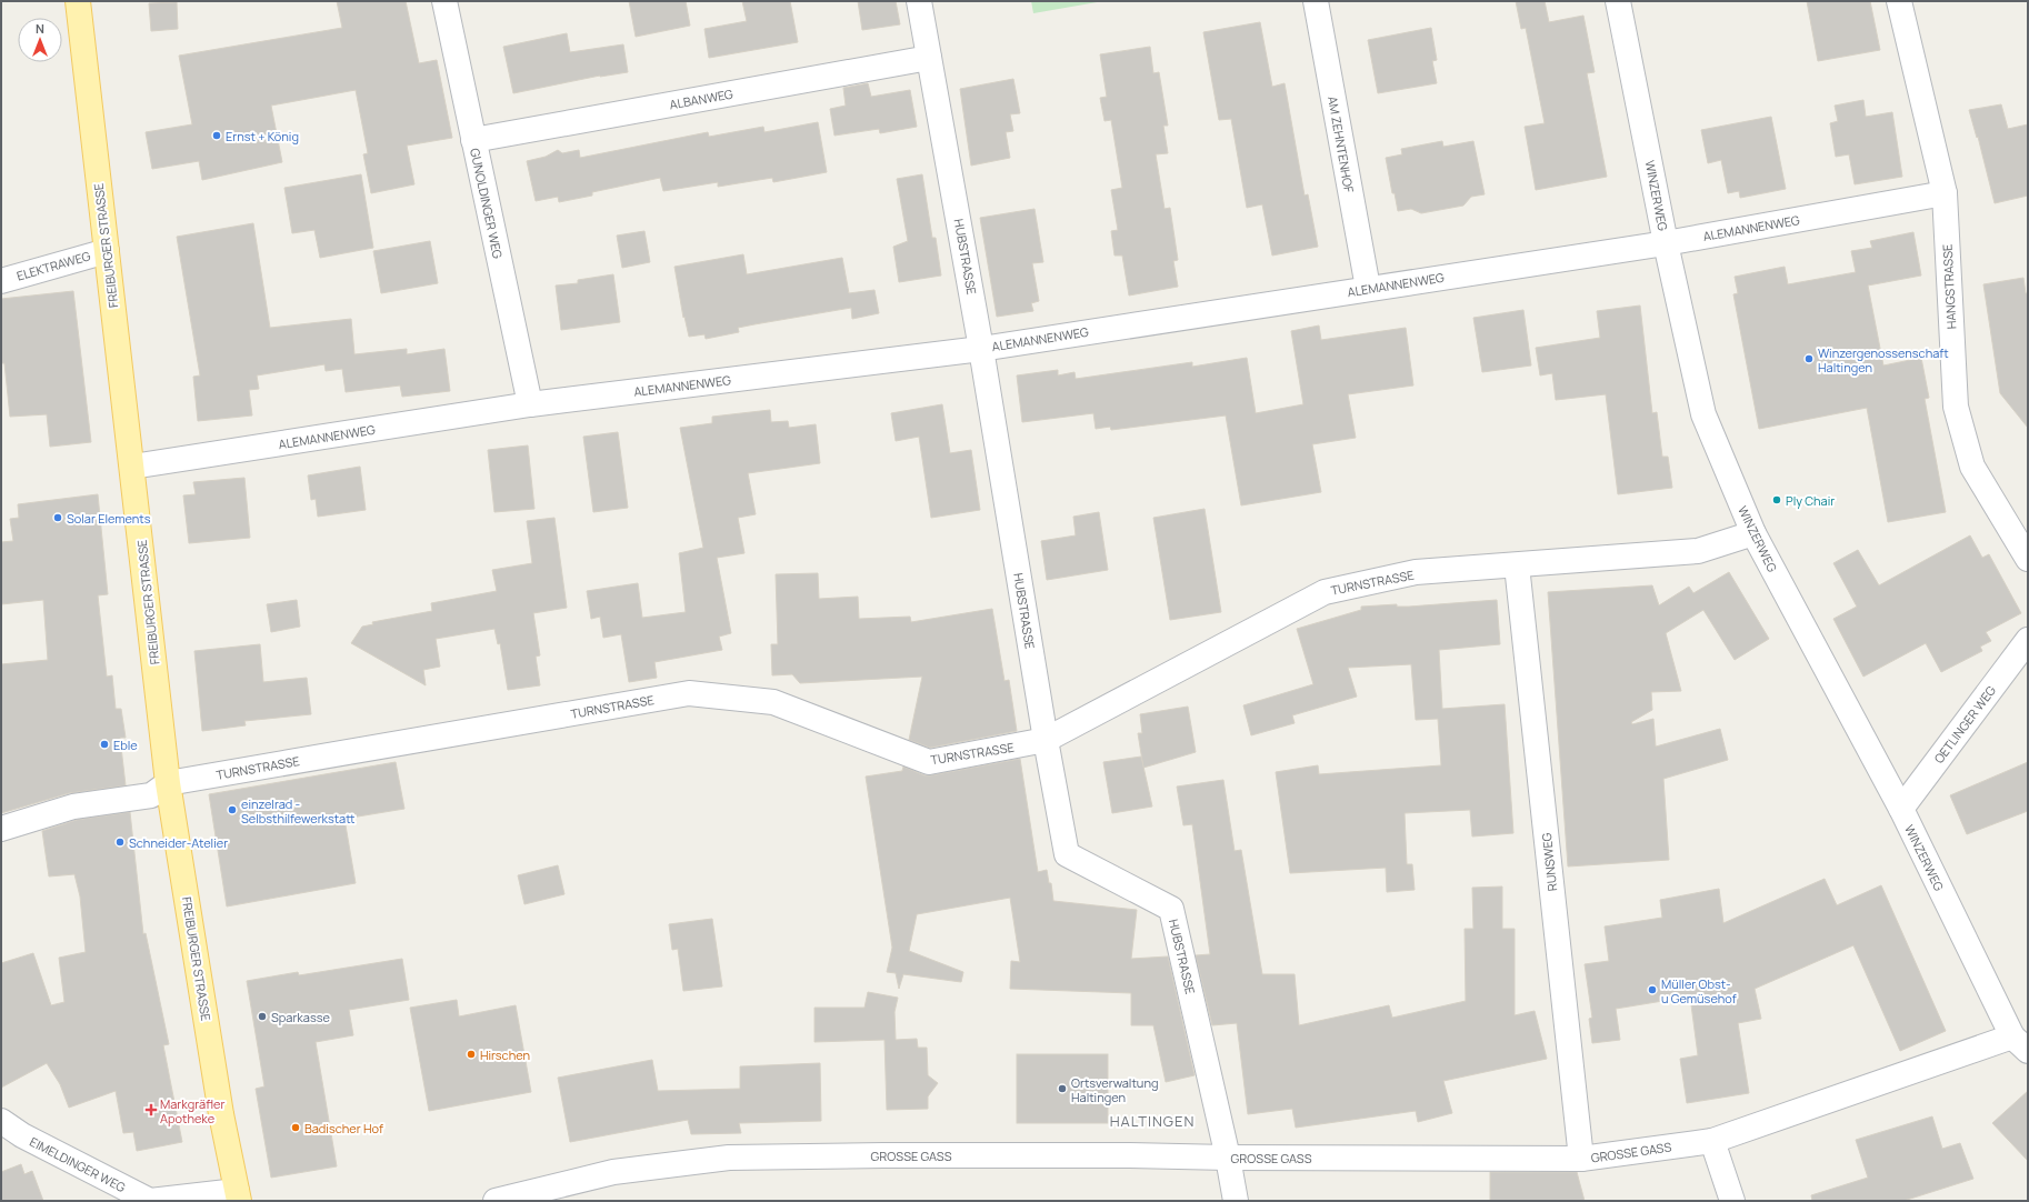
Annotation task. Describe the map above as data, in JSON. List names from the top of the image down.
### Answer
{
  "streets": {
    "main road": ["FREIBURGER STRASSE"],
    "street": [
      "ALBANWEG",
      "AM ZEHNTENHOF",
      "WINZERWEG",
      "GUNOLDINGER WEG",
      "ALEMANNENWEG",
      "HUBSTRASSE",
      "ELEKTRAWEG",
      "HANGSTRASSE",
      "TURNSTRASSE",
      "OETLINGER WEG",
      "RUNSWEG",
      "GROSSE GASS",
      "EIMELDINGER WEG"
    ]
  },
  "crossings": [
    ["ALBANWEG", "GUNOLDINGER WEG"],
    ["ALBANWEG", "HUBSTRASSE"],
    ["AM ZEHNTENHOF", "ALEMANNENWEG"],
    ["WINZERWEG", "ALEMANNENWEG"],
    ["WINZERWEG", "TURNSTRASSE"],
    ["WINZERWEG", "OETLINGER WEG"],
    ["WINZERWEG", "GROSSE GASS"],
    ["GUNOLDINGER WEG", "ALEMANNENWEG"],
    ["ALEMANNENWEG", "FREIBURGER STRASSE"],
    ["ALEMANNENWEG", "HUBSTRASSE"],
    ["ALEMANNENWEG", "HANGSTRASSE"],
    ["FREIBURGER STRASSE", "ELEKTRAWEG"],
    ["FREIBURGER STRASSE", "TURNSTRASSE"],
    ["FREIBURGER STRASSE", "EIMELDINGER WEG"],
    ["HUBSTRASSE", "TURNSTRASSE"],
    ["HUBSTRASSE", "GROSSE GASS"],
    ["TURNSTRASSE", "RUNSWEG"],
    ["RUNSWEG", "GROSSE GASS"]
  ],
  "districts": ["HALTINGEN"],
  "places": {
    "other": [
      "Ernst + König",
      "Winzergenossenschaft Haltingen",
      "Ply Chair",
      "Solar Elements",
      "Eble",
      "einzelrad - Selbsthilfewerkstatt",
      "Schneider-Atelier",
      "Müller Obst- u Gemüsehof",
      "Sparkasse",
      "Hirschen",
      "Ortsverwaltung Haltingen",
      "Badischer Hof"
    ],
    "health": ["Markgräfler Apotheke"]
  },
  "north": "top"
}
